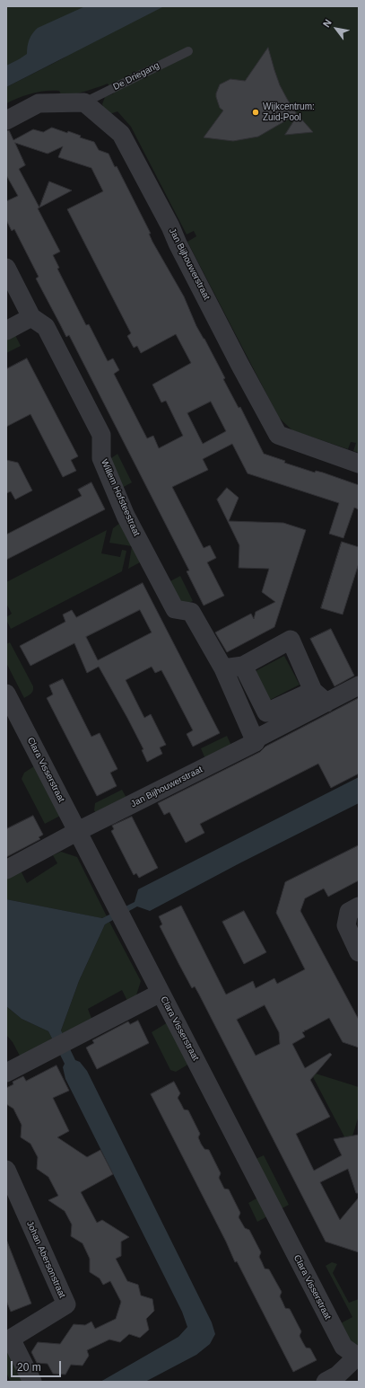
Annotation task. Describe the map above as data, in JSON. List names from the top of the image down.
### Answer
{
  "streets": {
    "street": [
      "Jan Bijhouwerstraat",
      "Willem Hofsteestraat",
      "Clara Visserstraat",
      "Johan Abersonstraat"
    ],
    "lane": ["De Driegang"]
  },
  "crossings": [
    ["De Driegang", "Jan Bijhouwerstraat"],
    ["Jan Bijhouwerstraat", "Willem Hofsteestraat"],
    ["Jan Bijhouwerstraat", "Clara Visserstraat"]
  ],
  "places": ["Wijkcentrum: Zuid-Pool"],
  "scale_bar": "20 m",
  "north": "top left"
}
